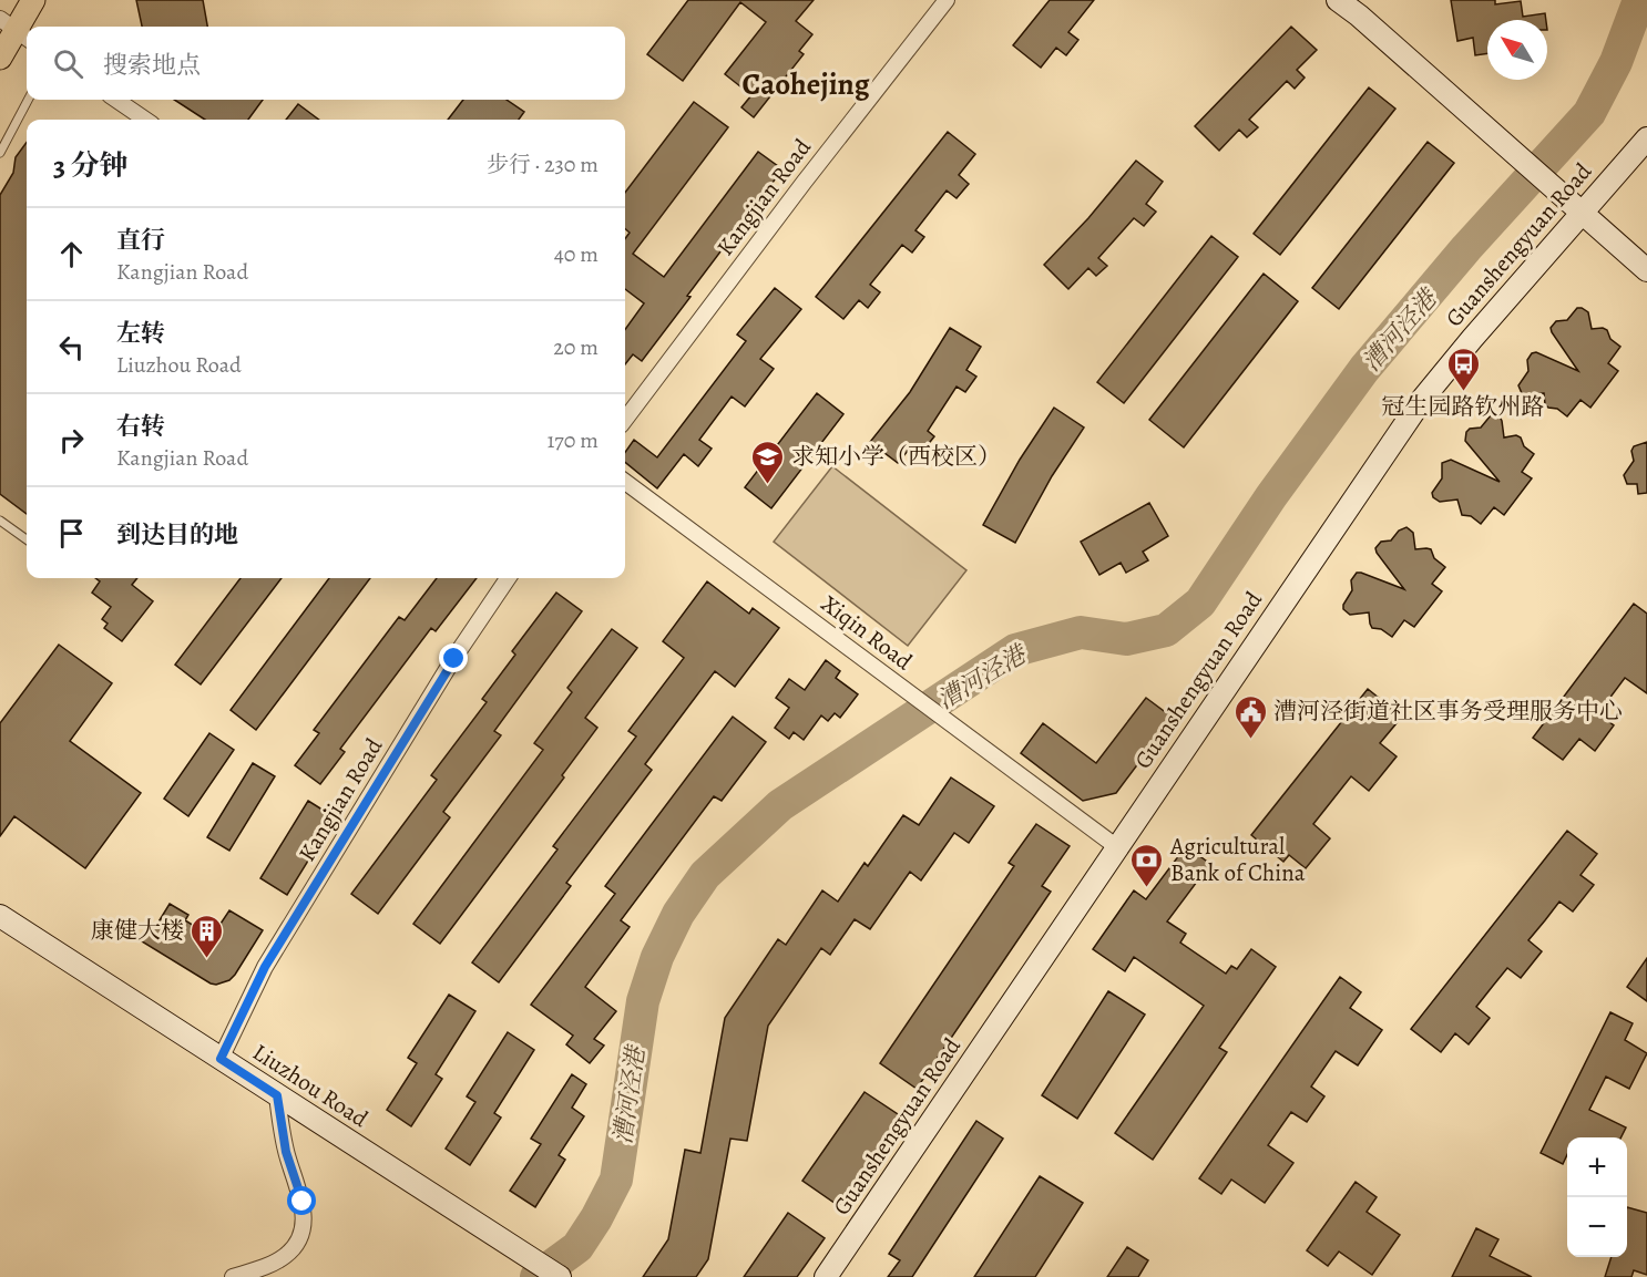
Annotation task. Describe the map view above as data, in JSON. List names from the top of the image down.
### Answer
{
  "streets": {
    "street": [
      "Kangjian Road",
      "Guanshengyuan Road",
      "Xiqin Road",
      "Liuzhou Road"
    ]
  },
  "crossings": [
    ["Kangjian Road", "Liuzhou Road"],
    ["Guanshengyuan Road", "Xiqin Road"]
  ],
  "districts": ["Caohejing"],
  "water": ["漕河泾港"],
  "places": {
    "bus stop": ["冠生园路钦州路"],
    "school or university": ["求知小学（西校区）"],
    "public building": ["漕河泾街道社区事务受理服务中心"],
    "bank": ["Agricultural Bank of China"],
    "building": ["康健大楼"]
  },
  "north": "top left",
  "page": {
    "search": "搜索地点",
    "heading": ["3 分钟", "步行 · 230 m"],
    "list": [
      ["直行", "Kangjian Road", "40 m"],
      ["左转", "Liuzhou Road", "20 m"],
      ["右转", "Kangjian Road", "170 m"],
      "到达目的地"
    ],
    "map_buttons": ["+", "−"]
  }
}
